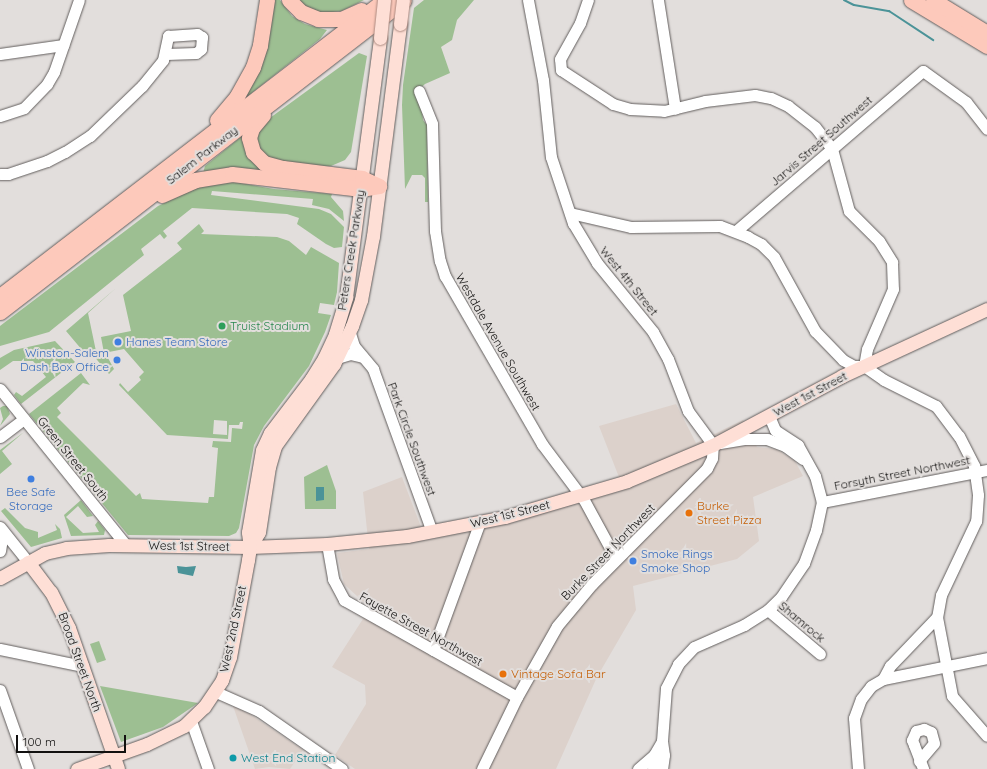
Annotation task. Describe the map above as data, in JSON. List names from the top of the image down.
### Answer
{
  "streets": {
    "highway": ["Salem Parkway"],
    "main road": [
      "Peters Creek Parkway",
      "West 1st Street",
      "West 2nd Street",
      "Broad Street North"
    ],
    "street": [
      "Jarvis Street Southwest",
      "West 4th Street",
      "Westdale Avenue Southwest",
      "Park Circle Southwest",
      "Green Street South",
      "Forsyth Street Northwest",
      "Burke Street Northwest",
      "Shamrock",
      "Fayette Street Northwest"
    ]
  },
  "crossings": [
    ["Salem Parkway", "Peters Creek Parkway"],
    ["Peters Creek Parkway", "West 1st Street"],
    ["Peters Creek Parkway", "Park Circle Southwest"],
    ["Peters Creek Parkway", "West 2nd Street"],
    ["West 4th Street", "West 1st Street"],
    ["West 4th Street", "Burke Street Northwest"],
    ["Westdale Avenue Southwest", "West 1st Street"],
    ["Westdale Avenue Southwest", "Burke Street Northwest"],
    ["West 1st Street", "Park Circle Southwest"],
    ["West 1st Street", "Green Street South"],
    ["West 1st Street", "Burke Street Northwest"],
    ["West 1st Street", "West 2nd Street"],
    ["West 1st Street", "Fayette Street Northwest"],
    ["West 1st Street", "Broad Street North"],
    ["Burke Street Northwest", "Fayette Street Northwest"],
    ["West 2nd Street", "Broad Street North"]
  ],
  "places": [
    "Truist Stadium",
    "Hanes Team Store",
    "Winston-Salem Dash Box Office",
    "Bee Safe Storage",
    "Burke Street Pizza",
    "Smoke Rings Smoke Shop",
    "Vintage Sofa Bar",
    "West End Station"
  ],
  "scale_bar": "100 m"
}
